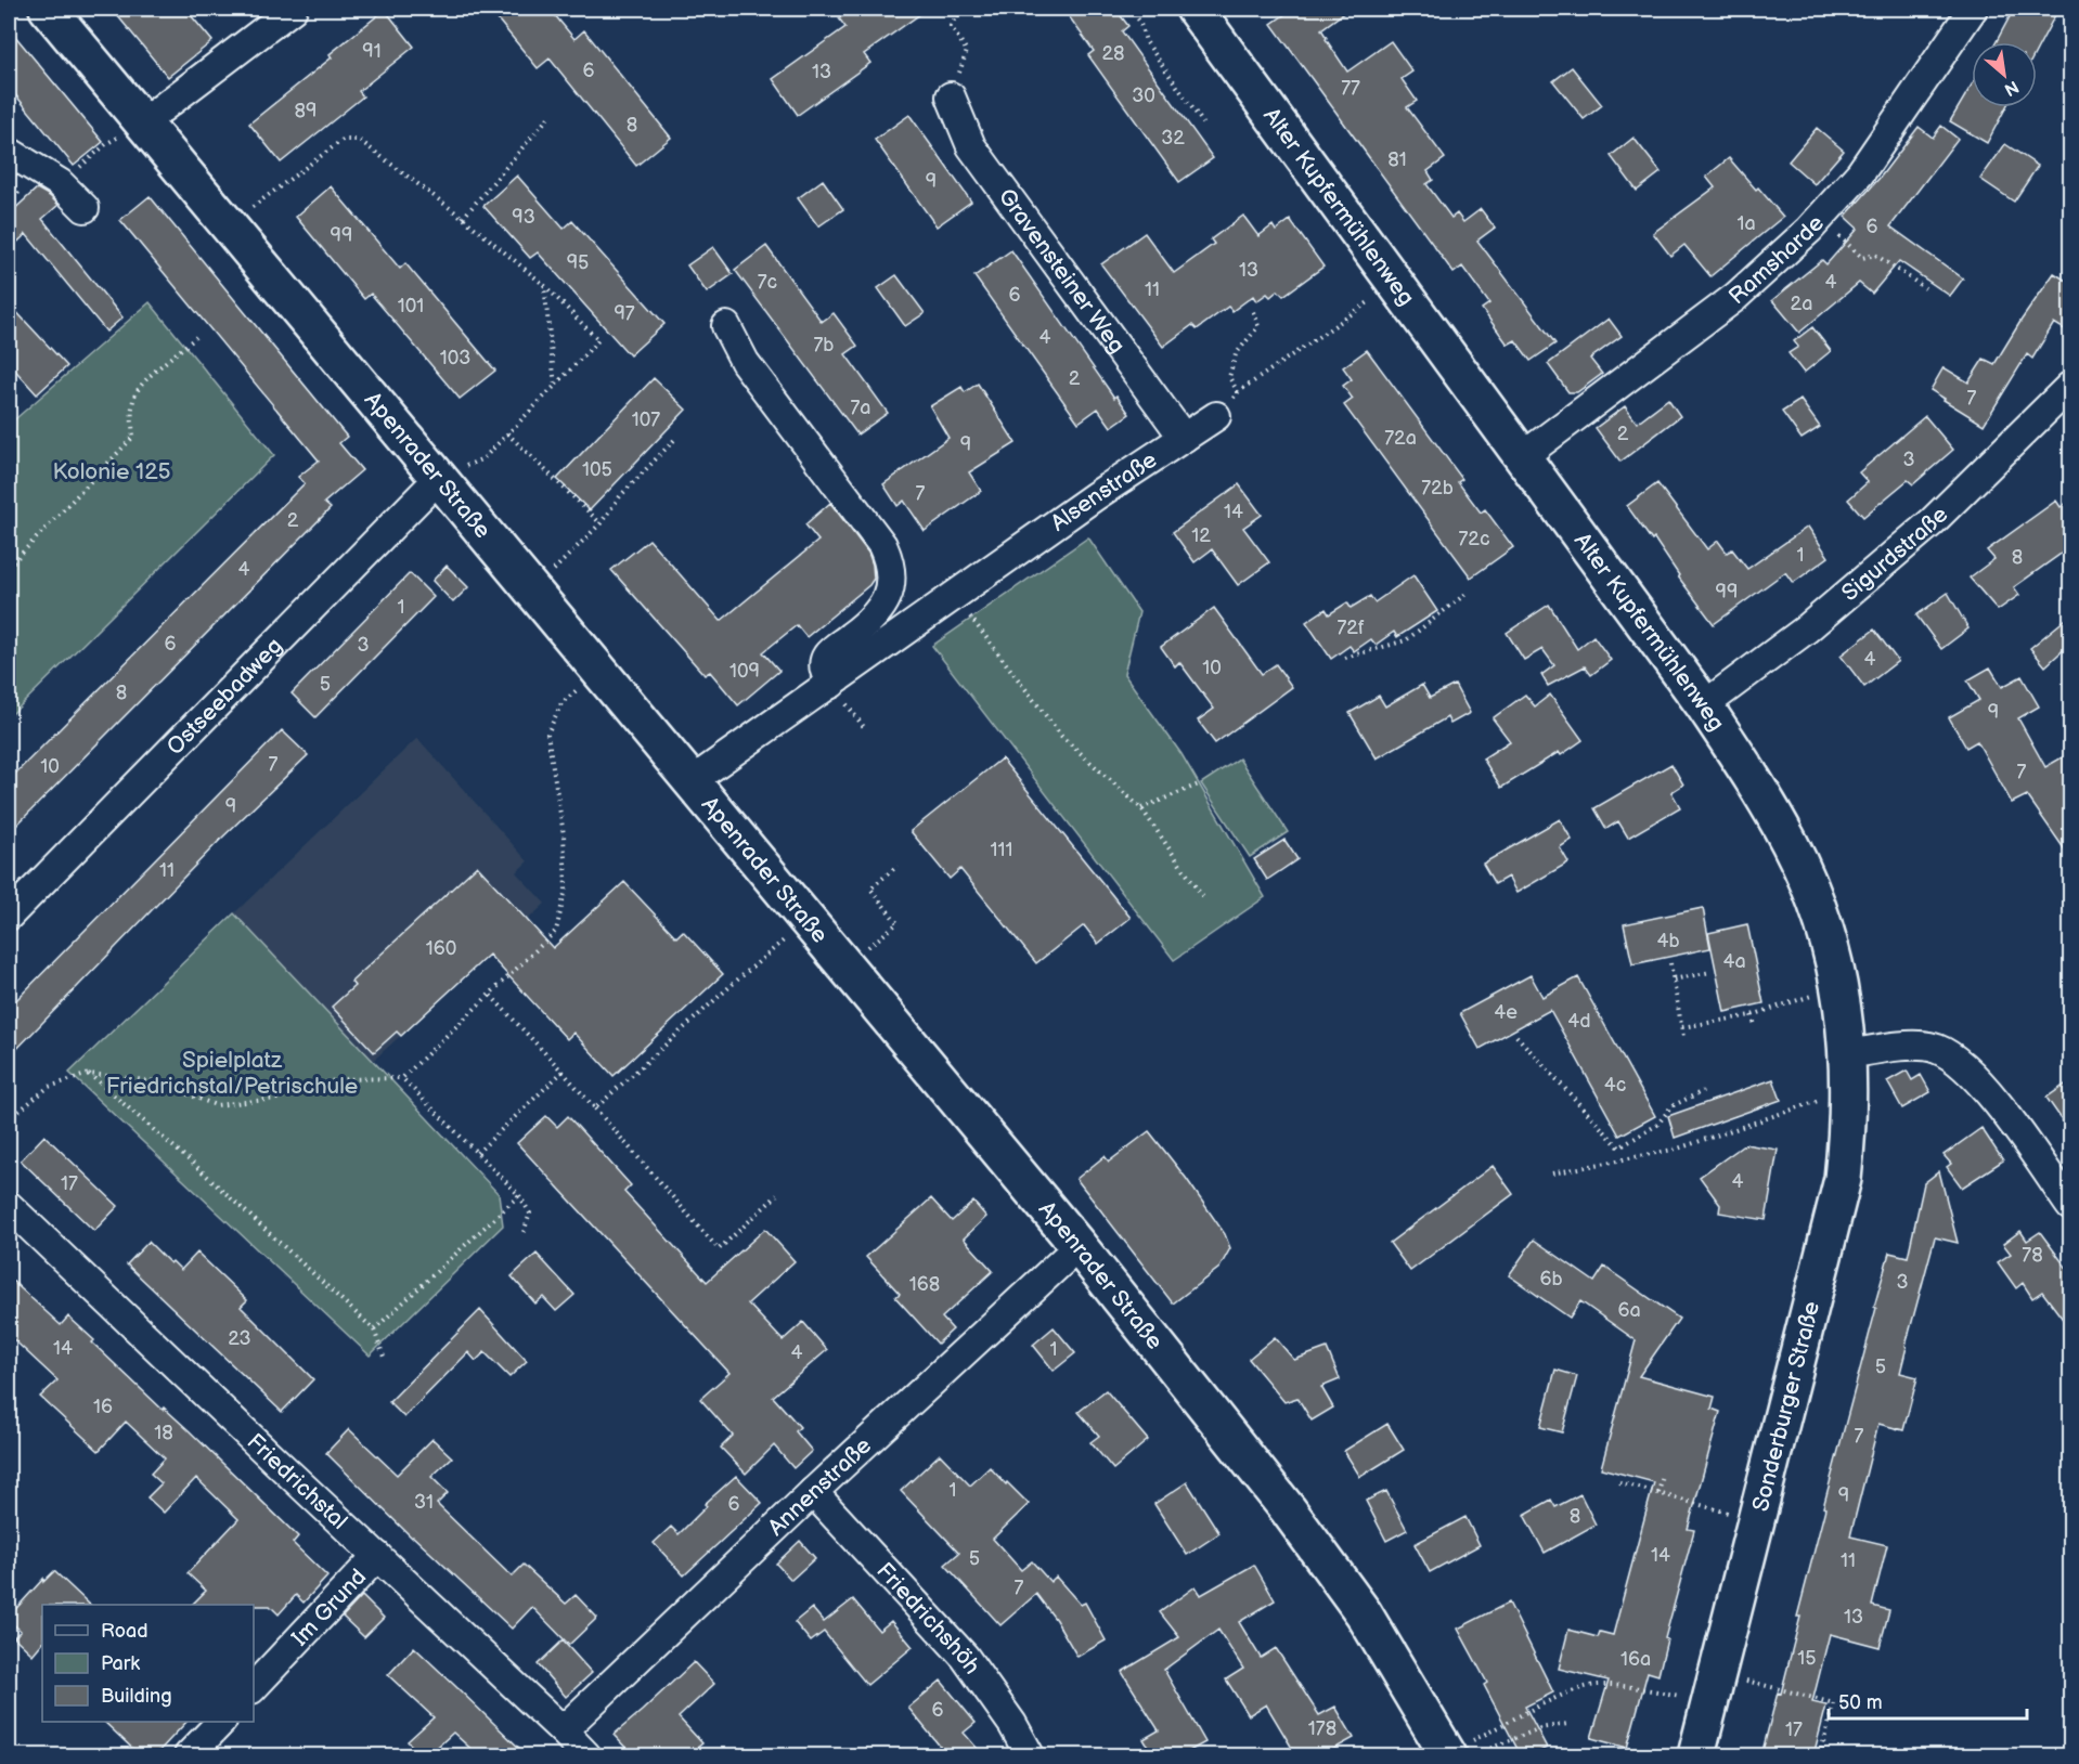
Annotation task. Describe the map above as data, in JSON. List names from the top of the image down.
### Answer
{
  "streets": {
    "main road": ["Alter Kupfermühlenweg", "Apenrader Straße", "Sonderburger Straße"],
    "street": [
      "Ramsharde",
      "Gravensteiner Weg",
      "Alsenstraße",
      "Sigurdstraße",
      "Ostseebadweg",
      "Friedrichstal",
      "Annenstraße",
      "Im Grund",
      "Friedrichshöh"
    ]
  },
  "crossings": [
    ["Alter Kupfermühlenweg", "Ramsharde"],
    ["Alter Kupfermühlenweg", "Sigurdstraße"],
    ["Alter Kupfermühlenweg", "Sonderburger Straße"],
    ["Gravensteiner Weg", "Alsenstraße"],
    ["Apenrader Straße", "Alsenstraße"],
    ["Apenrader Straße", "Ostseebadweg"],
    ["Apenrader Straße", "Annenstraße"],
    ["Friedrichstal", "Annenstraße"],
    ["Friedrichstal", "Im Grund"],
    ["Annenstraße", "Friedrichshöh"]
  ],
  "parks": ["Kolonie 125", "Spielplatz Friedrichstal/Petrischule"],
  "house_numbers": [
    "91",
    "28",
    "6",
    "13",
    "77",
    "30",
    "89",
    "8",
    "32",
    "81",
    "9",
    "93",
    "1a",
    "6",
    "99",
    "95",
    "13",
    "7c",
    "4",
    "11",
    "6",
    "2a",
    "101",
    "97",
    "4",
    "7b",
    "103",
    "2",
    "7",
    "7a",
    "107",
    "2",
    "72a",
    "9",
    "3",
    "105",
    "72b",
    "7",
    "14",
    "2",
    "12",
    "72c",
    "1",
    "8",
    "4",
    "99",
    "1",
    "72f",
    "6",
    "3",
    "4",
    "10",
    "109",
    "5",
    "8",
    "9",
    "7",
    "10",
    "7",
    "9",
    "111",
    "11",
    "4b",
    "160",
    "4a",
    "4e",
    "4d",
    "4c",
    "4",
    "17",
    "78",
    "6b",
    "3",
    "168",
    "6a",
    "23",
    "14",
    "1",
    "4",
    "5",
    "16",
    "18",
    "7",
    "1",
    "9",
    "31",
    "6",
    "8",
    "14",
    "5",
    "11",
    "7",
    "13",
    "15",
    "16a",
    "6",
    "178",
    "17"
  ],
  "legend": ["Road", "Park", "Building"],
  "scale_bar": "50 m",
  "north": "bottom right"
}
